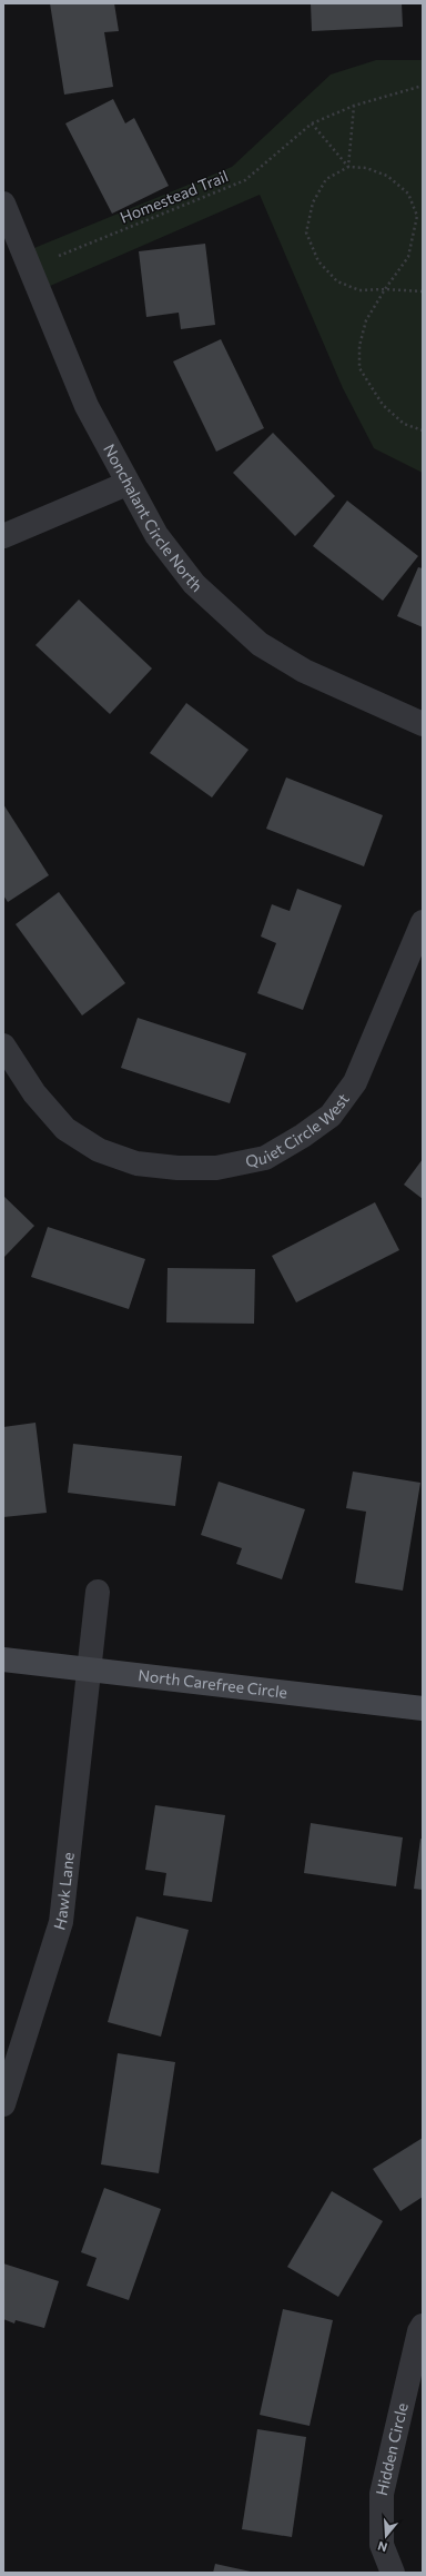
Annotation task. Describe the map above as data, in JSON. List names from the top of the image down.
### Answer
{
  "streets": {
    "main road": ["North Carefree Circle"],
    "street": [
      "Nonchalant Circle North",
      "Quiet Circle West",
      "Hawk Lane",
      "Hidden Circle"
    ],
    "path": ["Homestead Trail"]
  },
  "crossings": [
    ["Homestead Trail", "Nonchalant Circle North"],
    ["North Carefree Circle", "Hawk Lane"]
  ],
  "north": "bottom"
}
